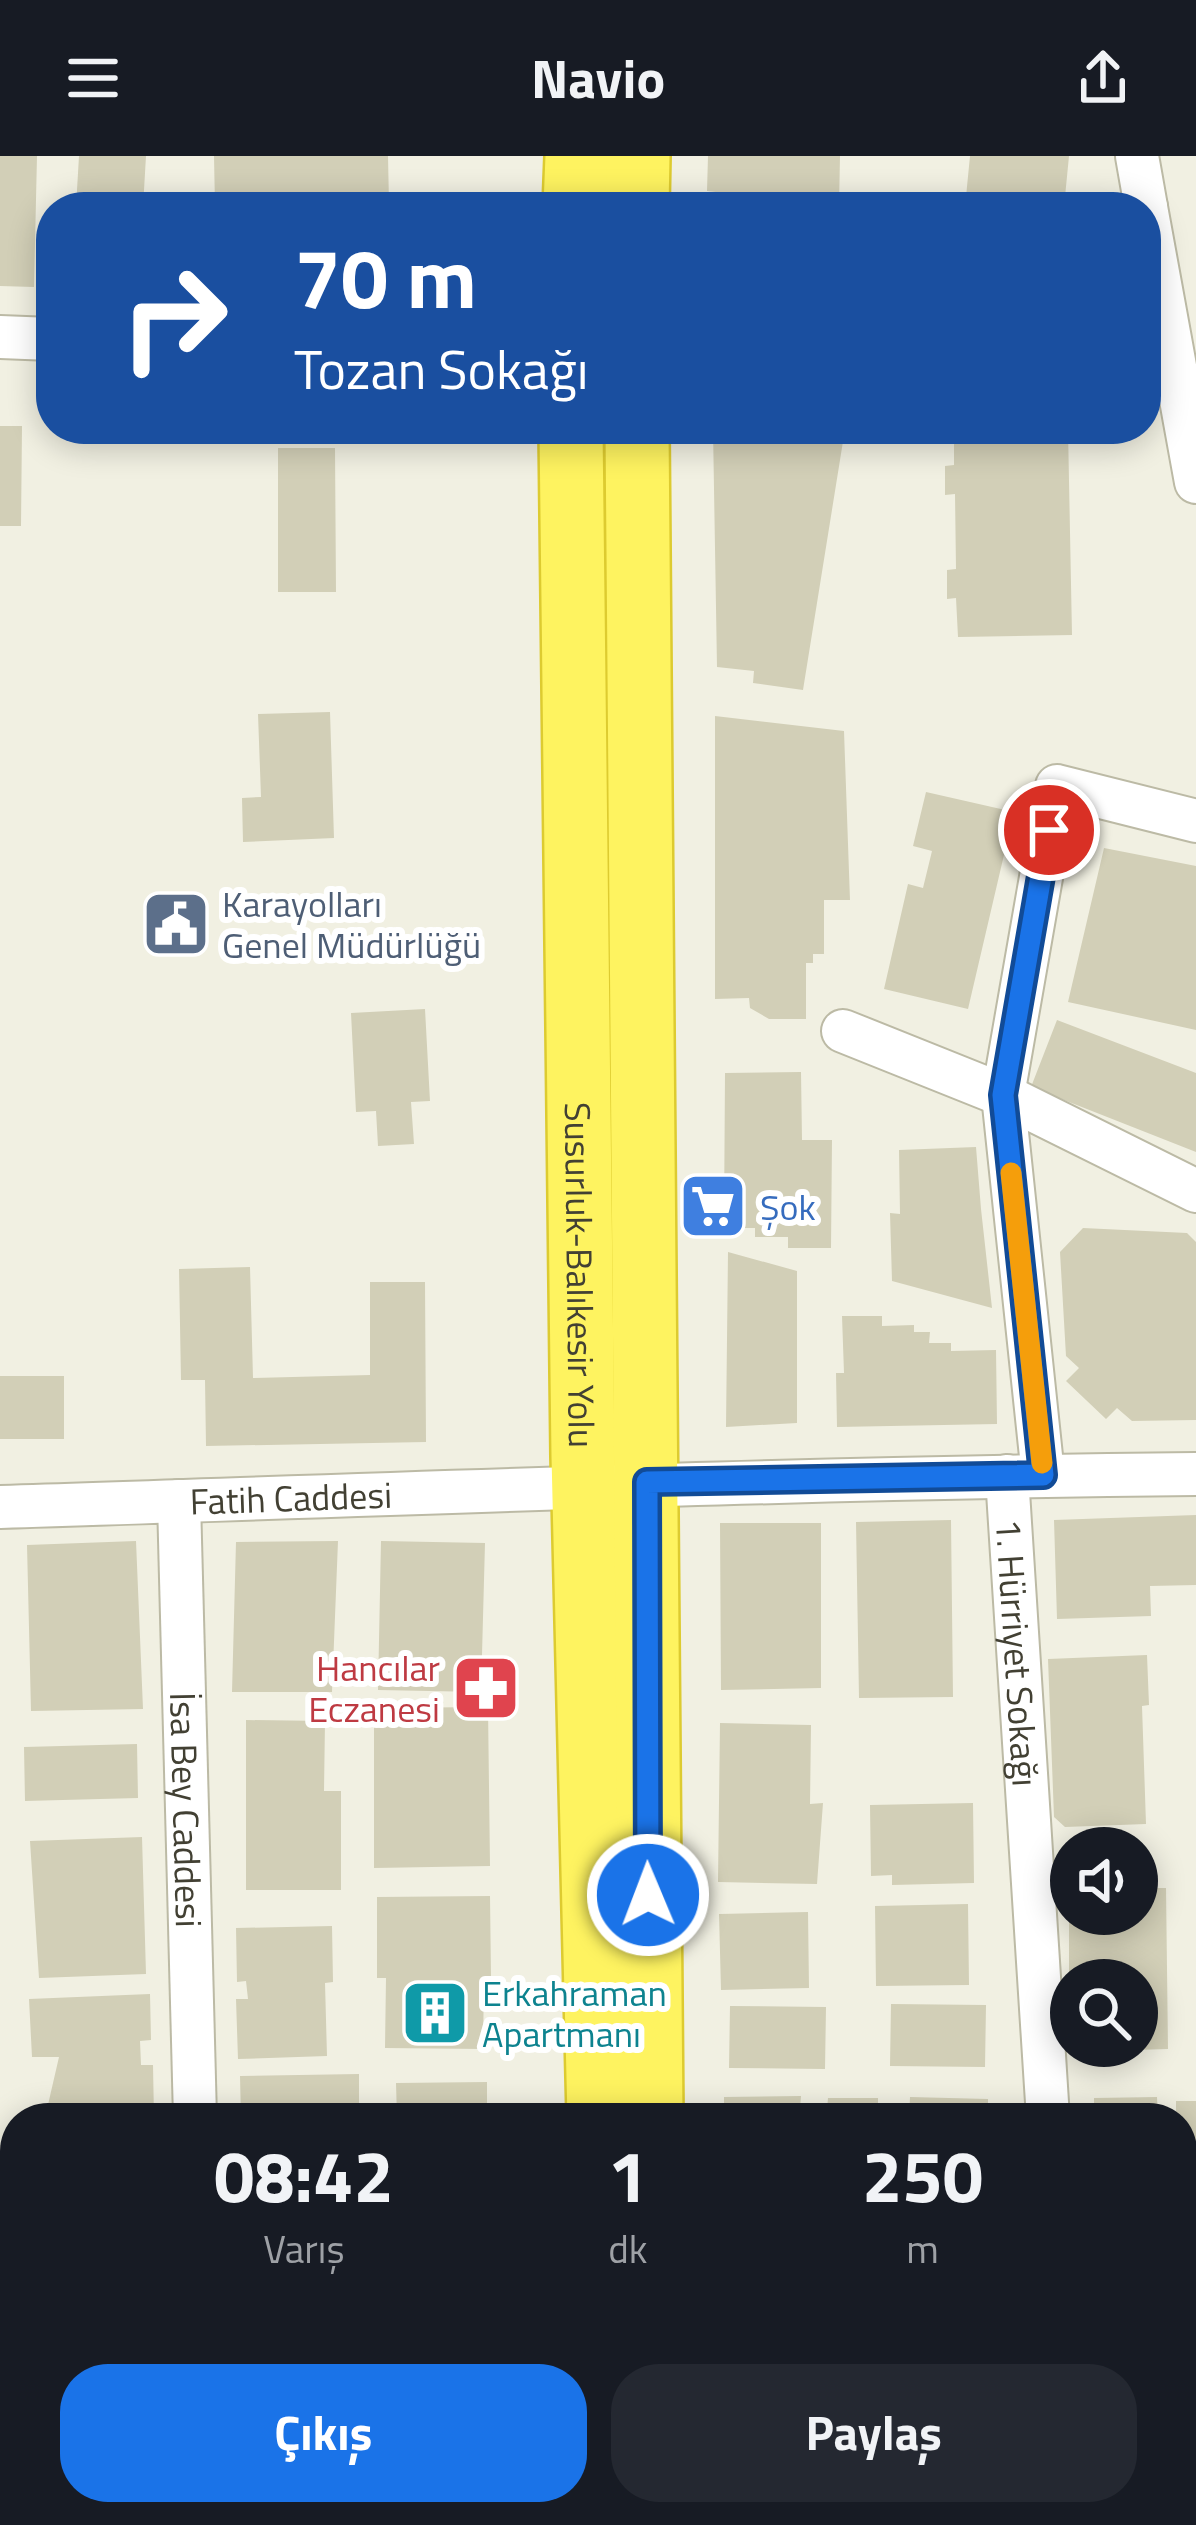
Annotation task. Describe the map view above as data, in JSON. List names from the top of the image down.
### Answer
{
  "streets": {
    "highway": ["Susurluk-Balıkesir Yolu"],
    "street": ["Fatih Caddesi", "1. Hürriyet Sokağı", "İsa Bey Caddesi"]
  },
  "crossings": [
    ["Susurluk-Balıkesir Yolu", "Fatih Caddesi"],
    ["Fatih Caddesi", "1. Hürriyet Sokağı"],
    ["Fatih Caddesi", "İsa Bey Caddesi"]
  ],
  "places": {
    "public building": ["Karayolları Genel Müdürlüğü"],
    "supermarket": ["Şok"],
    "pharmacy": ["Hancılar Eczanesi"],
    "building": ["Erkahraman Apartmanı"]
  },
  "page": {
    "header": "Navio",
    "turn": ["70 m", "Tozan Sokağı"],
    "eta": [
      "08:42",
      "Varış",
      "1",
      "dk",
      "250",
      "m"
    ],
    "buttons": ["Çıkış", "Paylaş"]
  }
}
